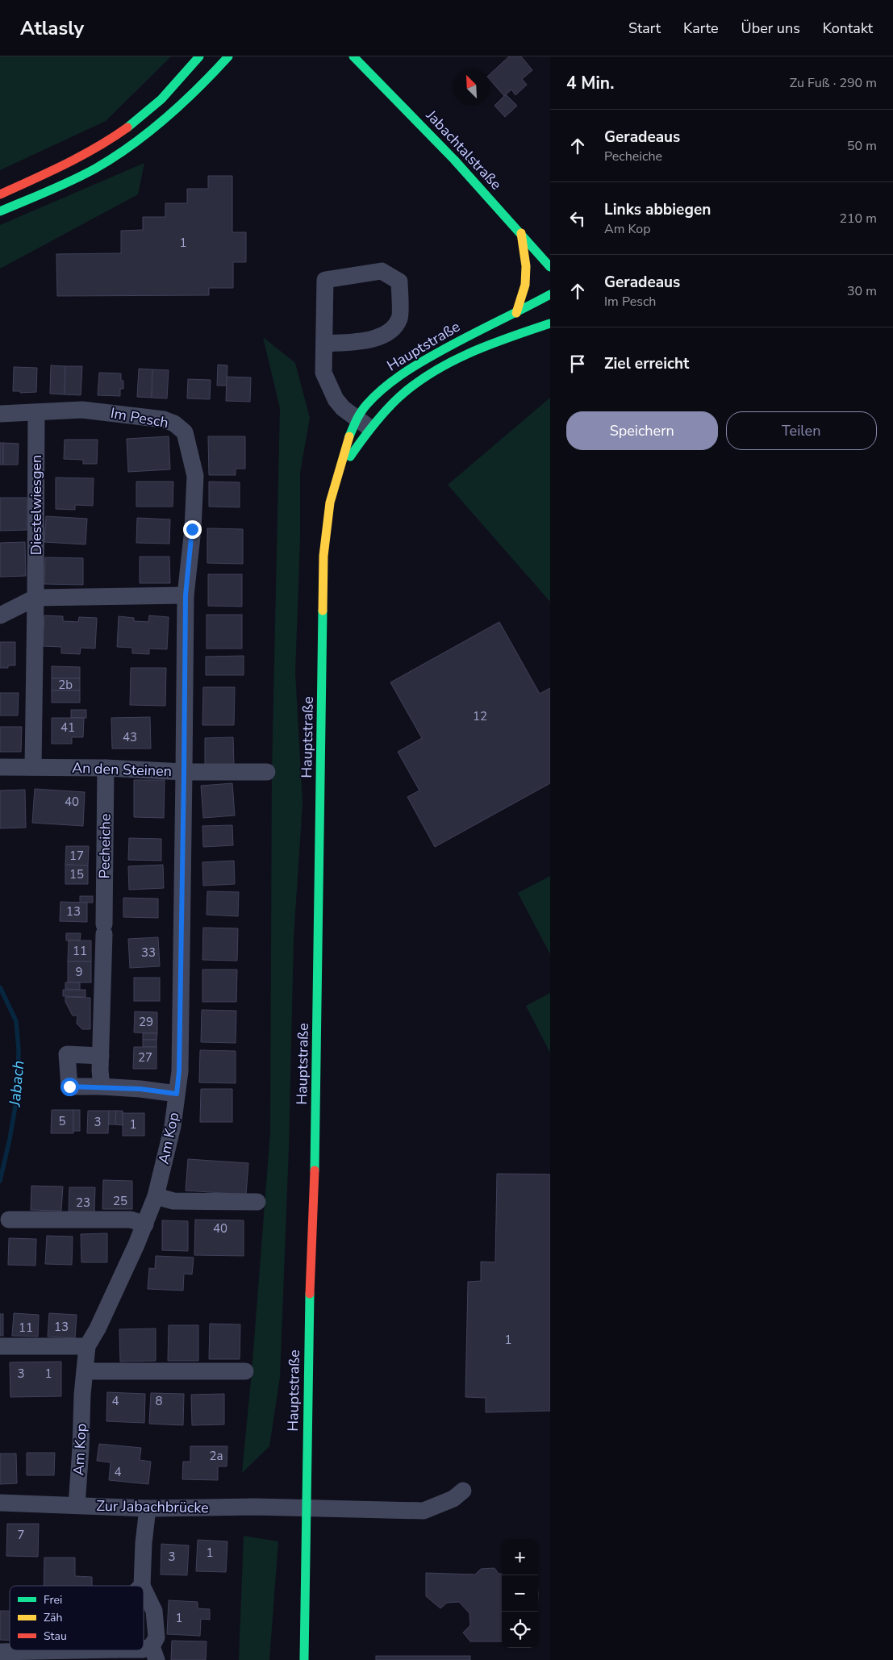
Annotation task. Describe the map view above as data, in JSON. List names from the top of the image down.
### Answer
{
  "streets": {
    "main road": ["Jabachtalstraße", "Hauptstraße"],
    "street": [
      "Im Pesch",
      "Diestelwiesgen",
      "An den Steinen",
      "Pecheiche",
      "Am Kop",
      "Zur Jabachbrücke"
    ]
  },
  "crossings": [
    ["Hauptstraße", "Zur Jabachbrücke"],
    ["Im Pesch", "Diestelwiesgen"],
    ["Im Pesch", "Am Kop"],
    ["Diestelwiesgen", "An den Steinen"],
    ["An den Steinen", "Pecheiche"],
    ["An den Steinen", "Am Kop"],
    ["Am Kop", "Zur Jabachbrücke"]
  ],
  "water": ["Jabach"],
  "house_numbers": [
    "1",
    "2b",
    "12",
    "41",
    "43",
    "40",
    "17",
    "15",
    "13",
    "11",
    "33",
    "9",
    "29",
    "27",
    "5",
    "3",
    "1",
    "25",
    "23",
    "40",
    "13",
    "11",
    "1",
    "3",
    "1",
    "4",
    "8",
    "2a",
    "4",
    "7",
    "1",
    "3",
    "1"
  ],
  "legend": ["Frei", "Zäh", "Stau"],
  "north": "top left",
  "page": {
    "header": "Atlasly",
    "nav": [
      "Start",
      "Karte",
      "Über uns",
      "Kontakt"
    ],
    "heading": ["4 Min.", "Zu Fuß · 290 m"],
    "list": [
      ["Geradeaus", "Pecheiche", "50 m"],
      ["Links abbiegen", "Am Kop", "210 m"],
      ["Geradeaus", "Im Pesch", "30 m"],
      "Ziel erreicht"
    ],
    "buttons": ["Speichern", "Teilen"],
    "map_buttons": ["+", "−"]
  }
}
